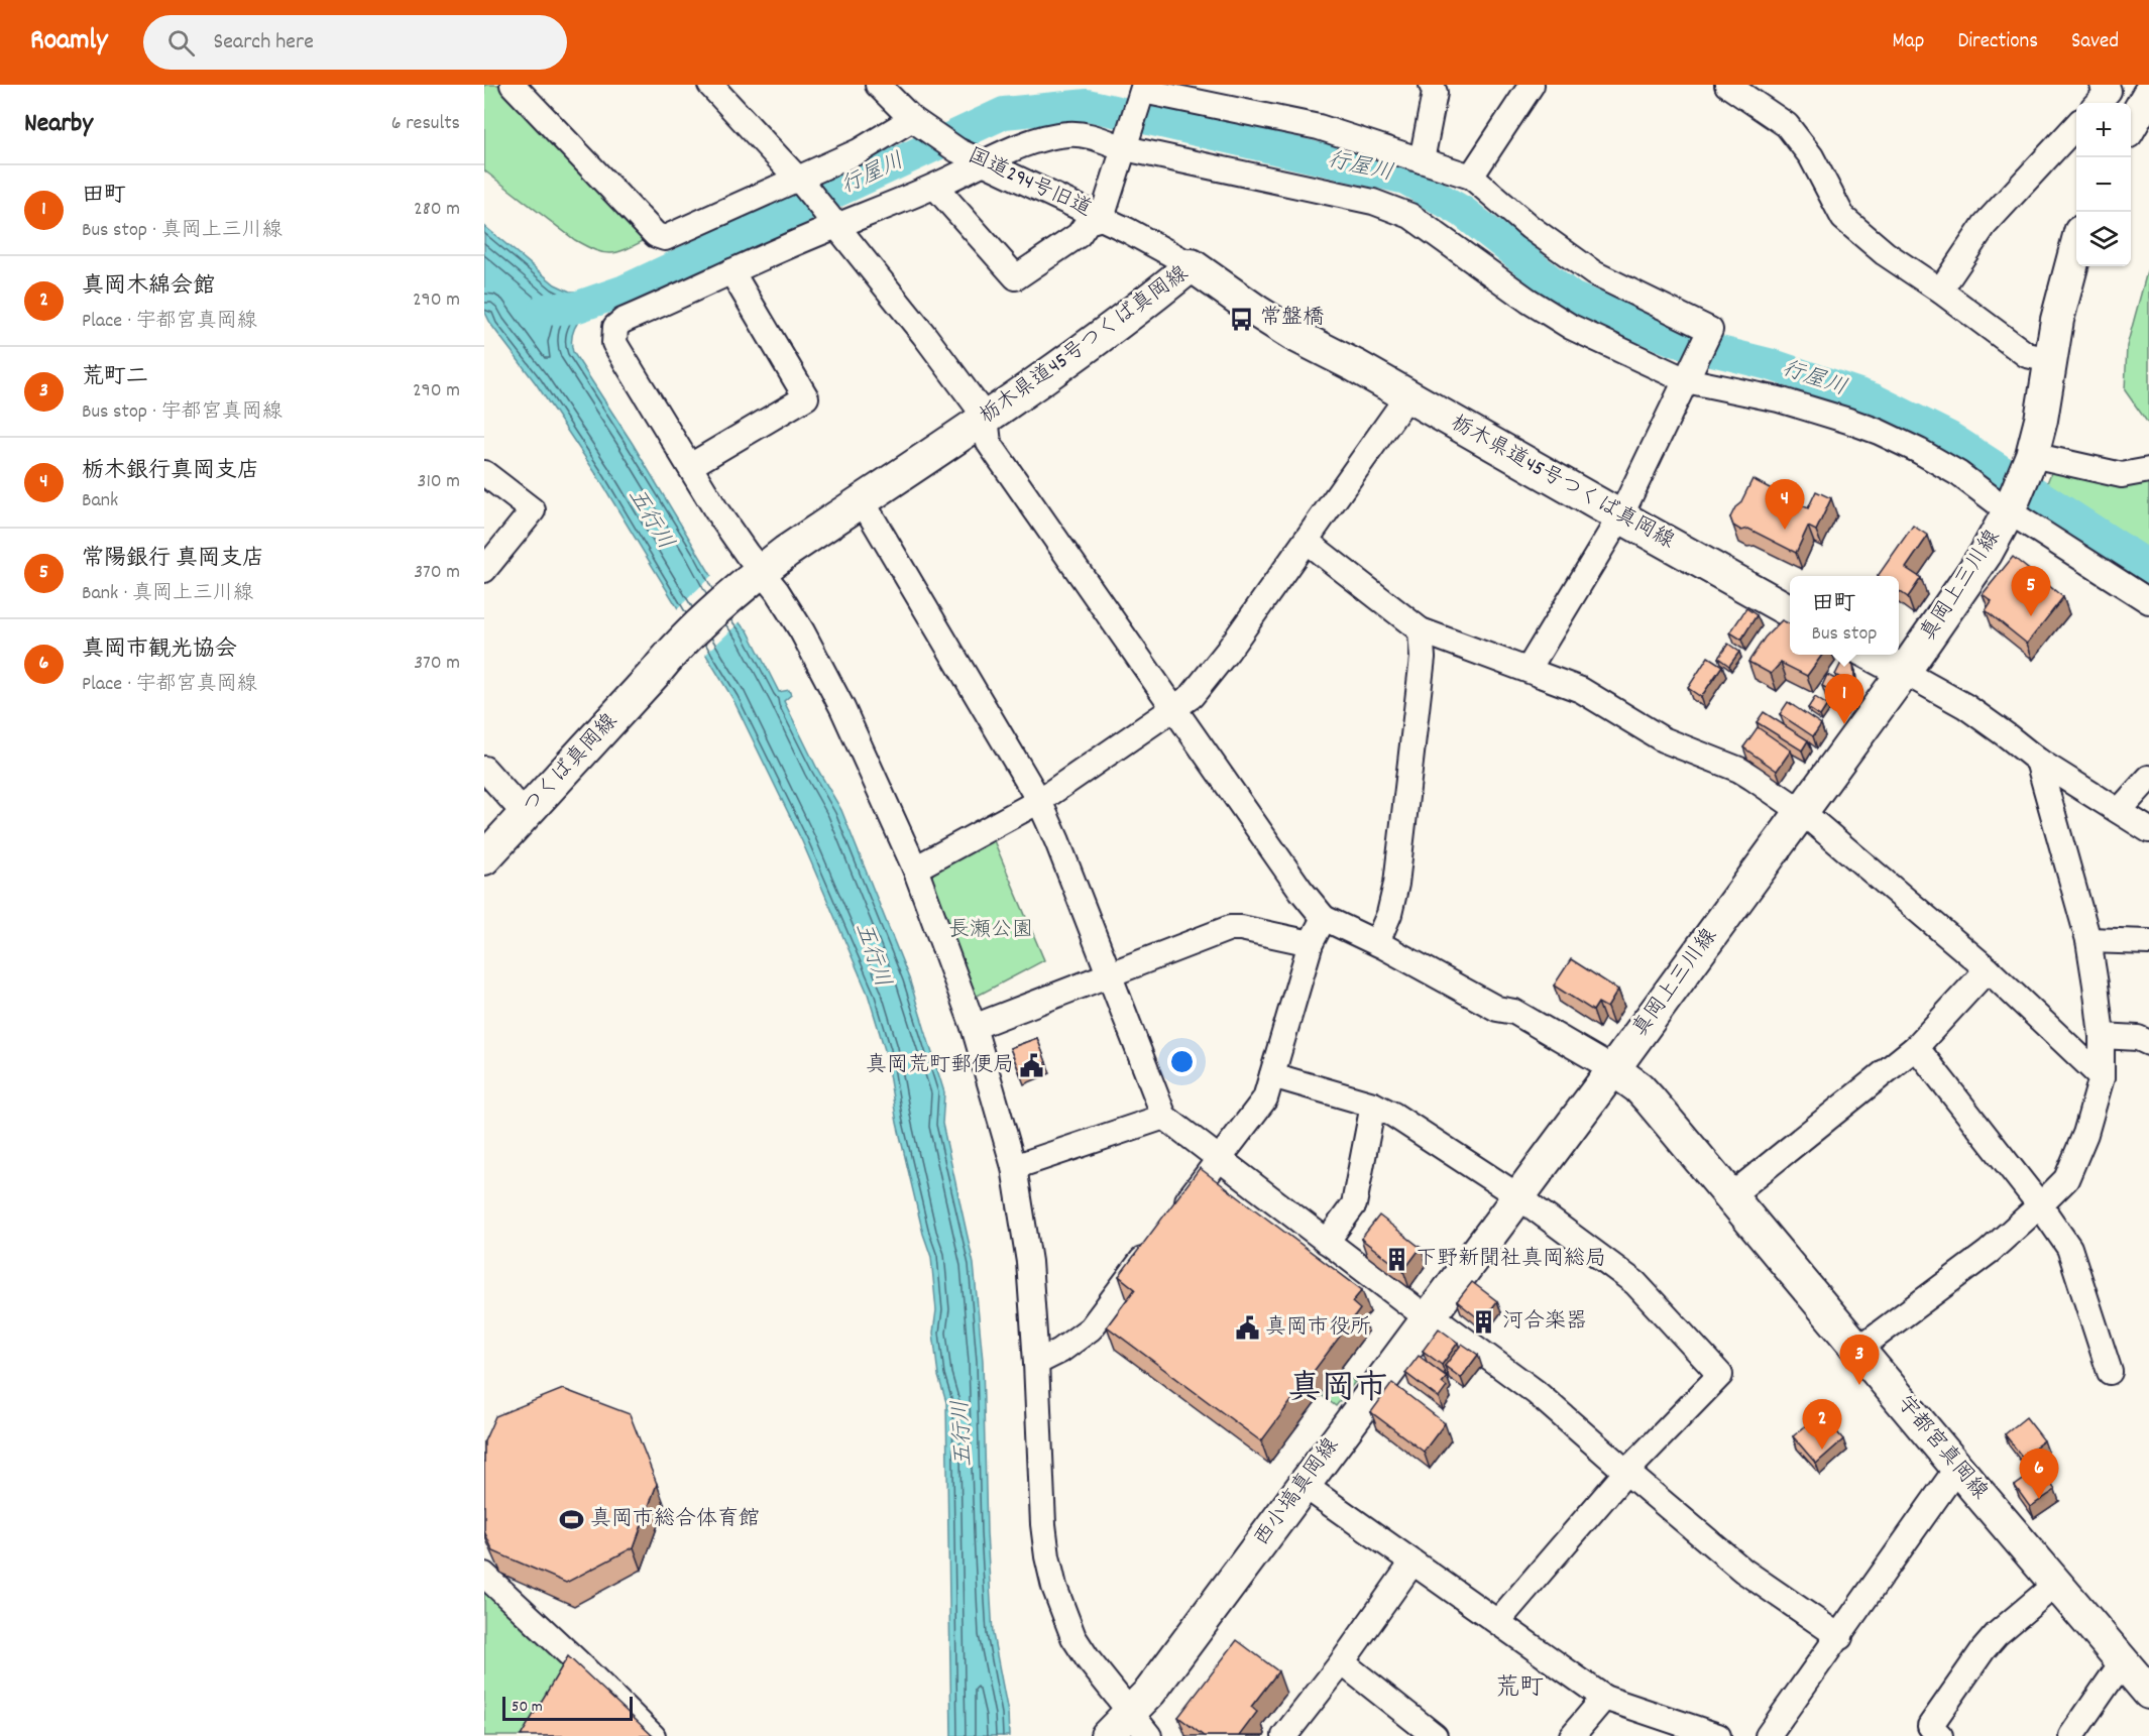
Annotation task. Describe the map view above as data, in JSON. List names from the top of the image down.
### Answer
{
  "streets": {
    "main road": [
      "栃木県道45号つくば真岡線",
      "真岡上三川線",
      "つくば真岡線",
      "宇都宮真岡線",
      "西小塙真岡線"
    ],
    "street": ["国道294号旧道"]
  },
  "crossings": [
    ["国道294号旧道", "栃木県道45号つくば真岡線"],
    ["栃木県道45号つくば真岡線", "つくば真岡線"],
    ["真岡上三川線", "宇都宮真岡線"],
    ["真岡上三川線", "西小塙真岡線"],
    ["宇都宮真岡線", "西小塙真岡線"]
  ],
  "districts": ["真岡市", "荒町"],
  "water": ["行屋川", "五行川"],
  "parks": ["長瀬公園"],
  "places": {
    "bus stop": ["常盤橋"],
    "public building": ["真岡荒町郵便局", "真岡市役所"],
    "building": ["下野新聞社真岡総局", "河合楽器"],
    "sports": ["真岡市総合体育館"]
  },
  "scale_bar": "50 m",
  "page": {
    "header": "Roamly",
    "search": "Search here",
    "nav": ["Map", "Directions", "Saved"],
    "heading": ["Nearby", "6 results"],
    "map_buttons": ["+", "−"],
    "list": [
      {
        "mark": "1",
        "name": "田町",
        "note": "Bus stop · 真岡上三川線",
        "value": "280 m"
      },
      {
        "mark": "2",
        "name": "真岡木綿会館",
        "note": "Place · 宇都宮真岡線",
        "value": "290 m"
      },
      {
        "mark": "3",
        "name": "荒町二",
        "note": "Bus stop · 宇都宮真岡線",
        "value": "290 m"
      },
      {
        "mark": "4",
        "name": "栃木銀行真岡支店",
        "note": "Bank",
        "value": "310 m"
      },
      {
        "mark": "5",
        "name": "常陽銀行 真岡支店",
        "note": "Bank · 真岡上三川線",
        "value": "370 m"
      },
      {
        "mark": "6",
        "name": "真岡市観光協会",
        "note": "Place · 宇都宮真岡線",
        "value": "370 m"
      }
    ],
    "pins": [
      "4",
      "5",
      "1",
      "3",
      "2",
      "6"
    ],
    "popup": ["田町", "Bus stop"],
    "scale": "50 m"
  }
}
